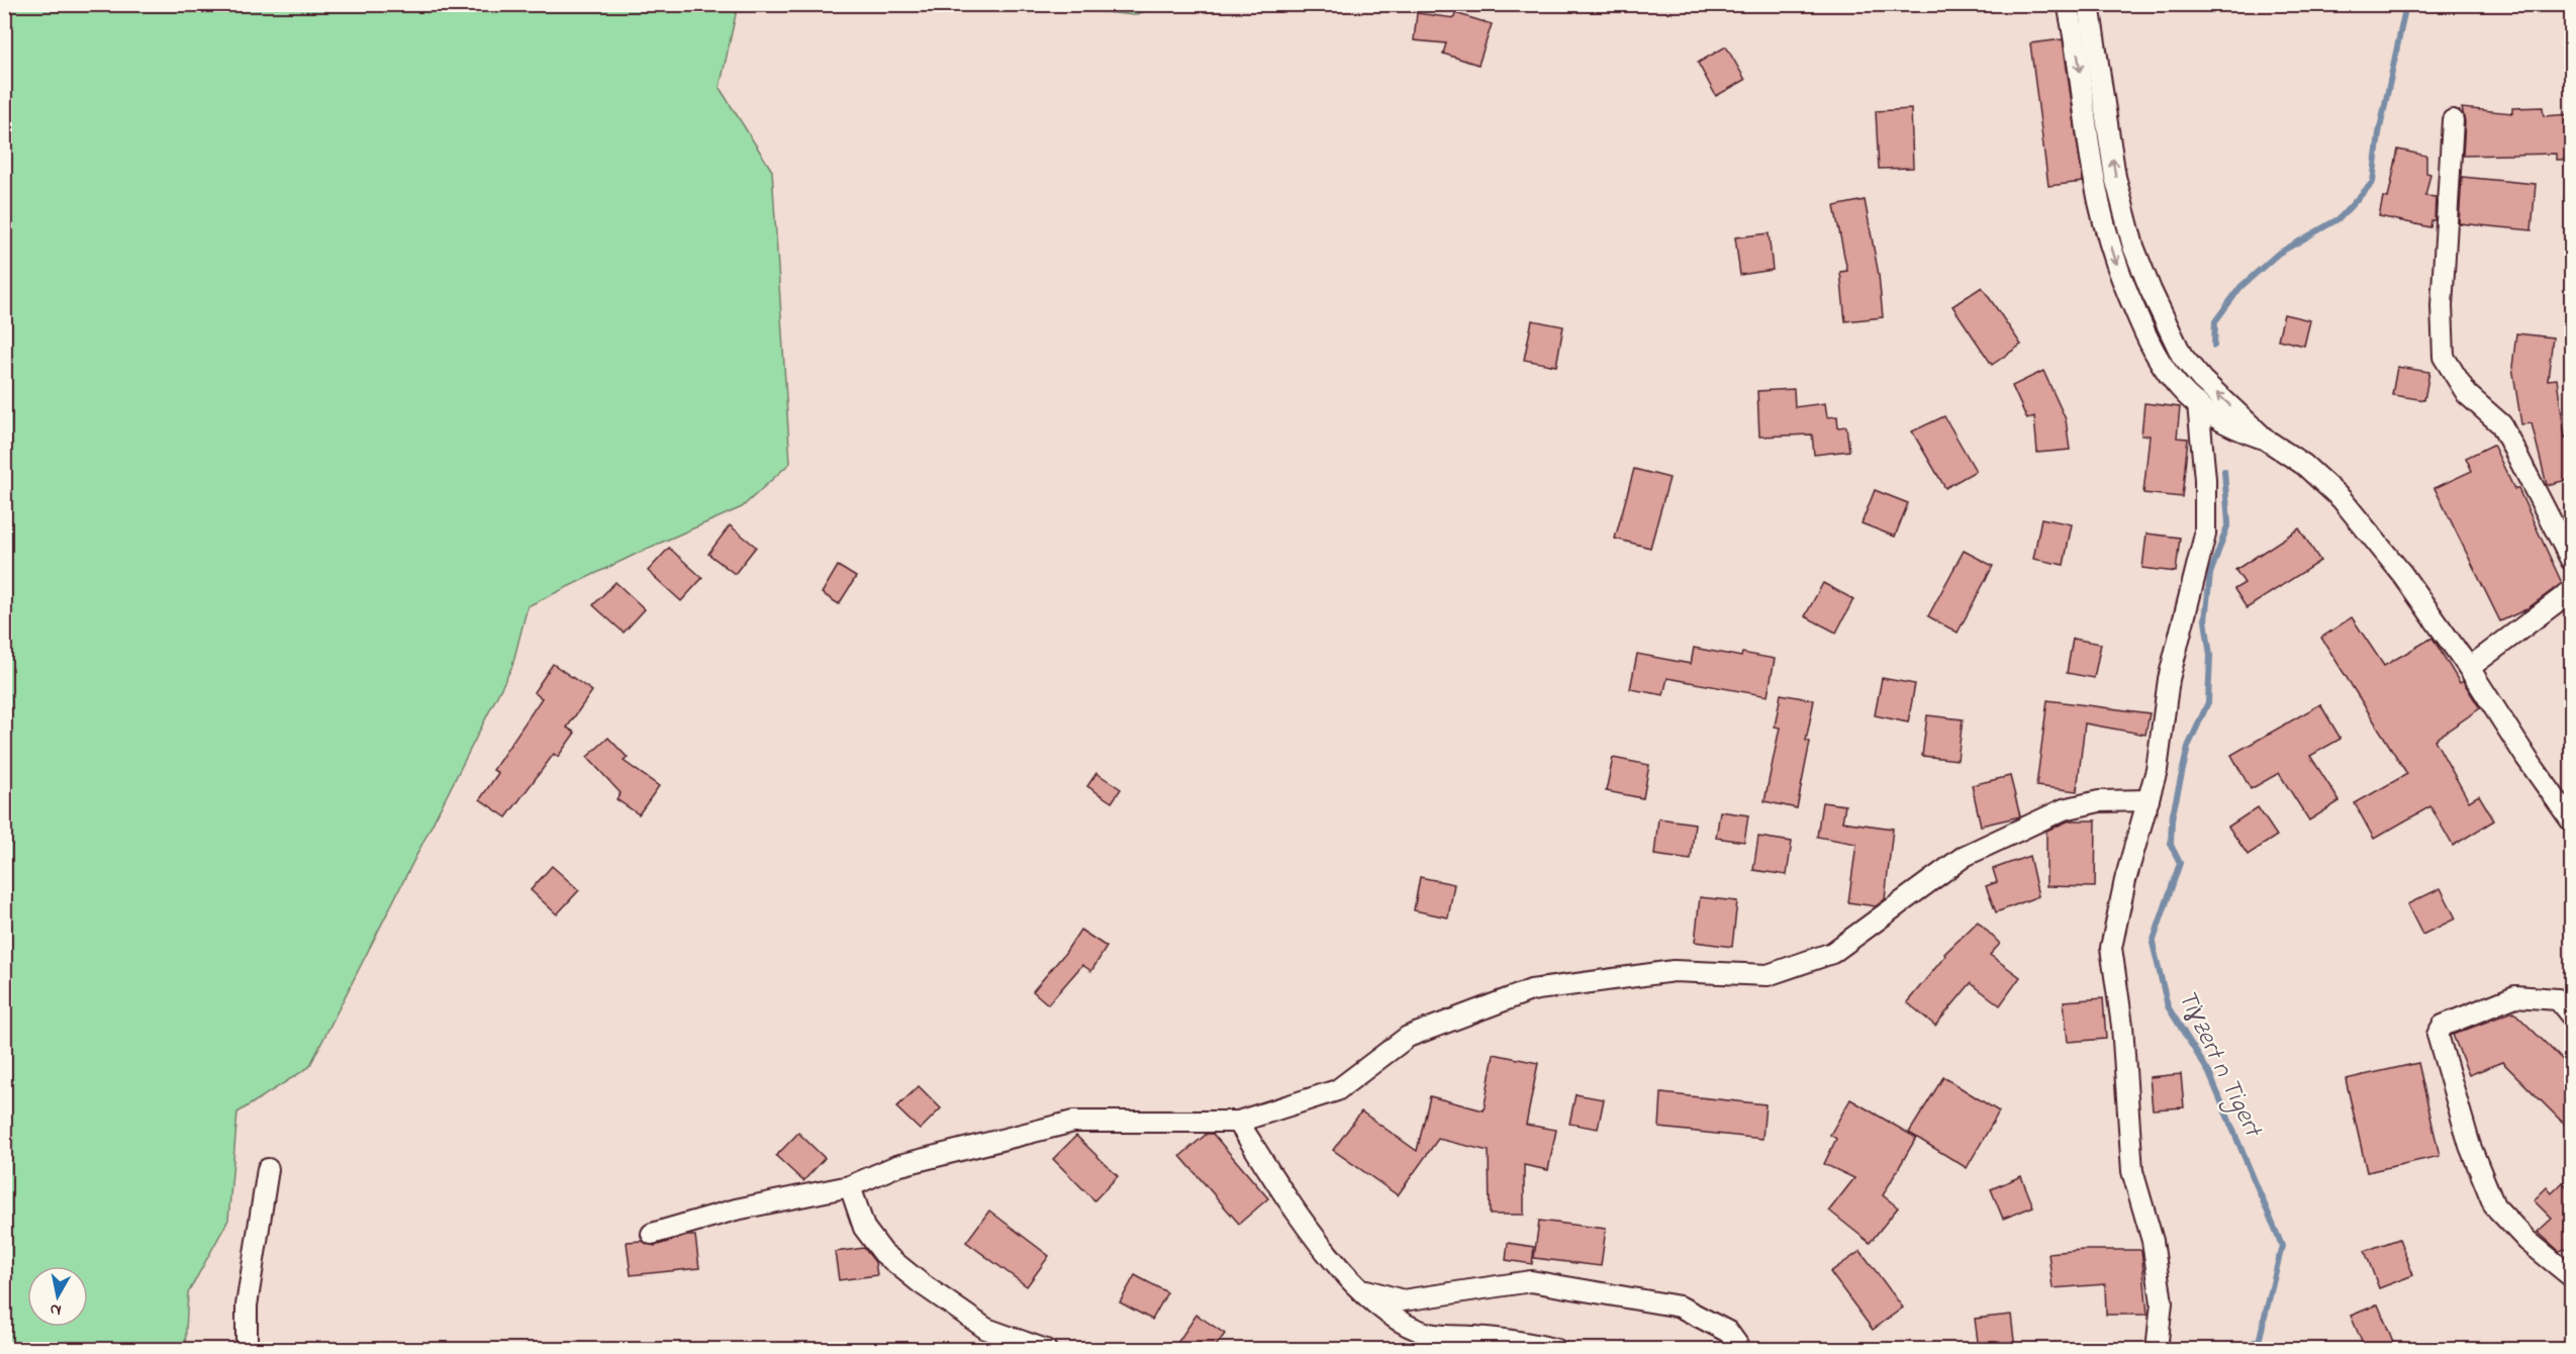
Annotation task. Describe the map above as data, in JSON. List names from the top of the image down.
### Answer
{
  "water": ["Tiɣzert n Tigert"],
  "north": "bottom"
}
